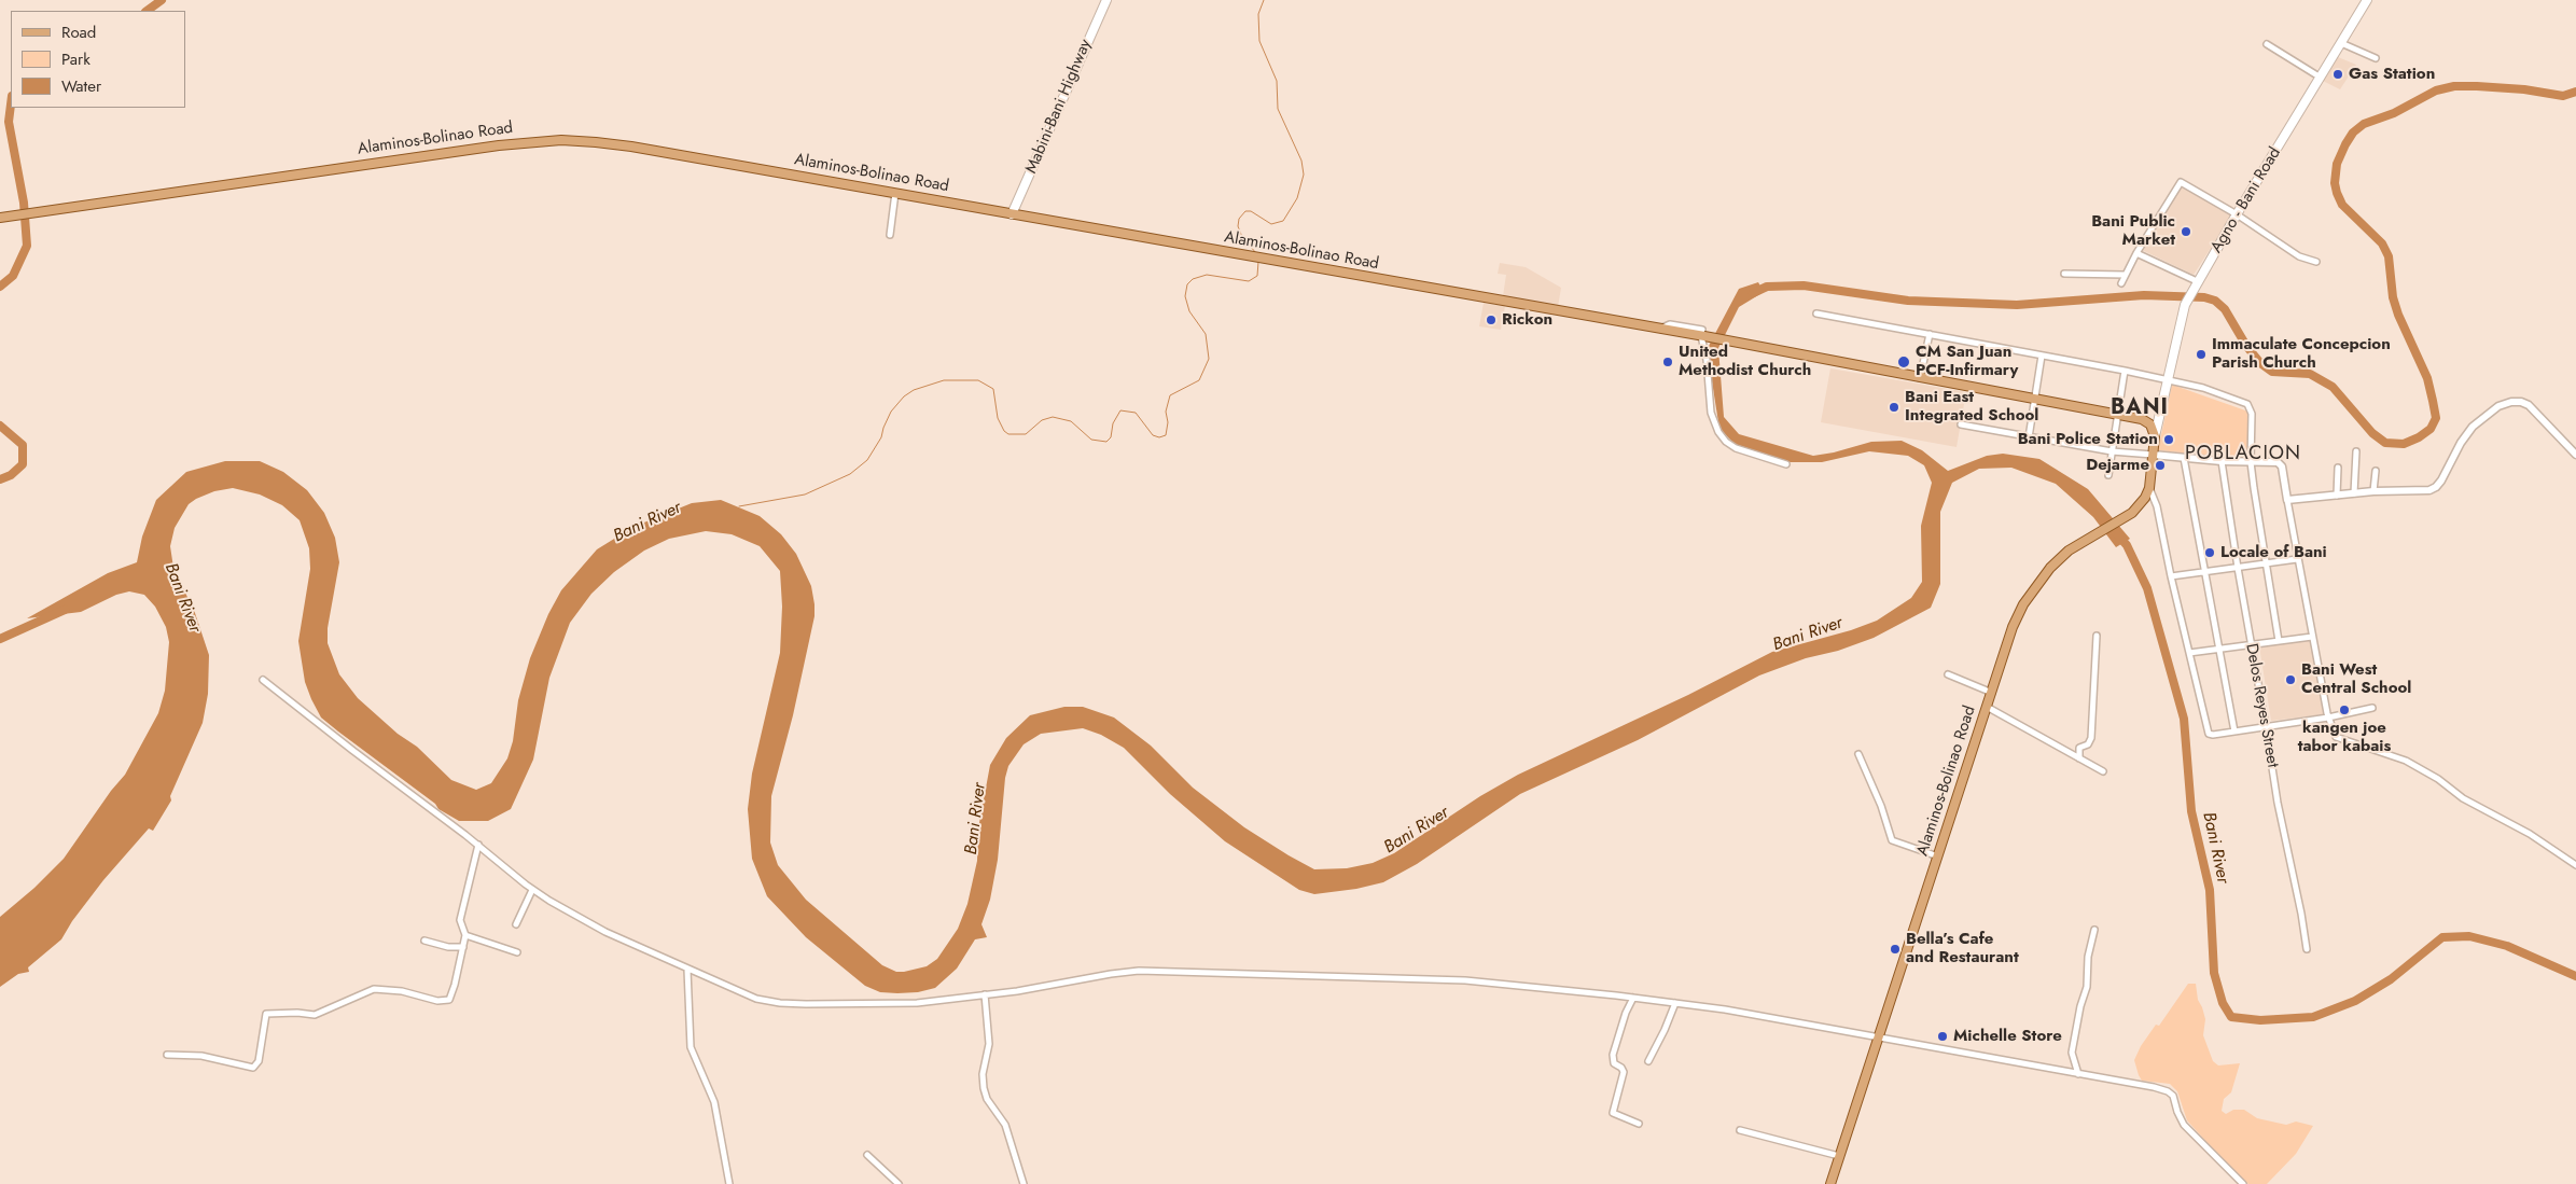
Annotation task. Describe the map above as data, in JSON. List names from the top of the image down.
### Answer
{
  "streets": {
    "main road": ["Mabini-Bani Highway", "Alaminos-Bolinao Road", "Agno - Bani Road"],
    "street": ["Delos Reyes Street"]
  },
  "crossings": [
    ["Mabini-Bani Highway", "Alaminos-Bolinao Road"],
    ["Alaminos-Bolinao Road", "Agno - Bani Road"]
  ],
  "districts": ["BANI", "POBLACION"],
  "water": ["Bani River"],
  "places": [
    "Gas Station",
    "Bani Public Market",
    "Rickon",
    "Immaculate Concepcion Parish Church",
    "United Methodist Church",
    "CM San Juan PCF-Infirmary",
    "Bani East Integrated School",
    "Bani Police Station",
    "Dejarme",
    "Locale of Bani",
    "Bani West Central School",
    "kangen joe tabor kabais",
    "Bella’s Cafe and Restaurant",
    "Michelle Store"
  ],
  "legend": ["Road", "Park", "Water"]
}
